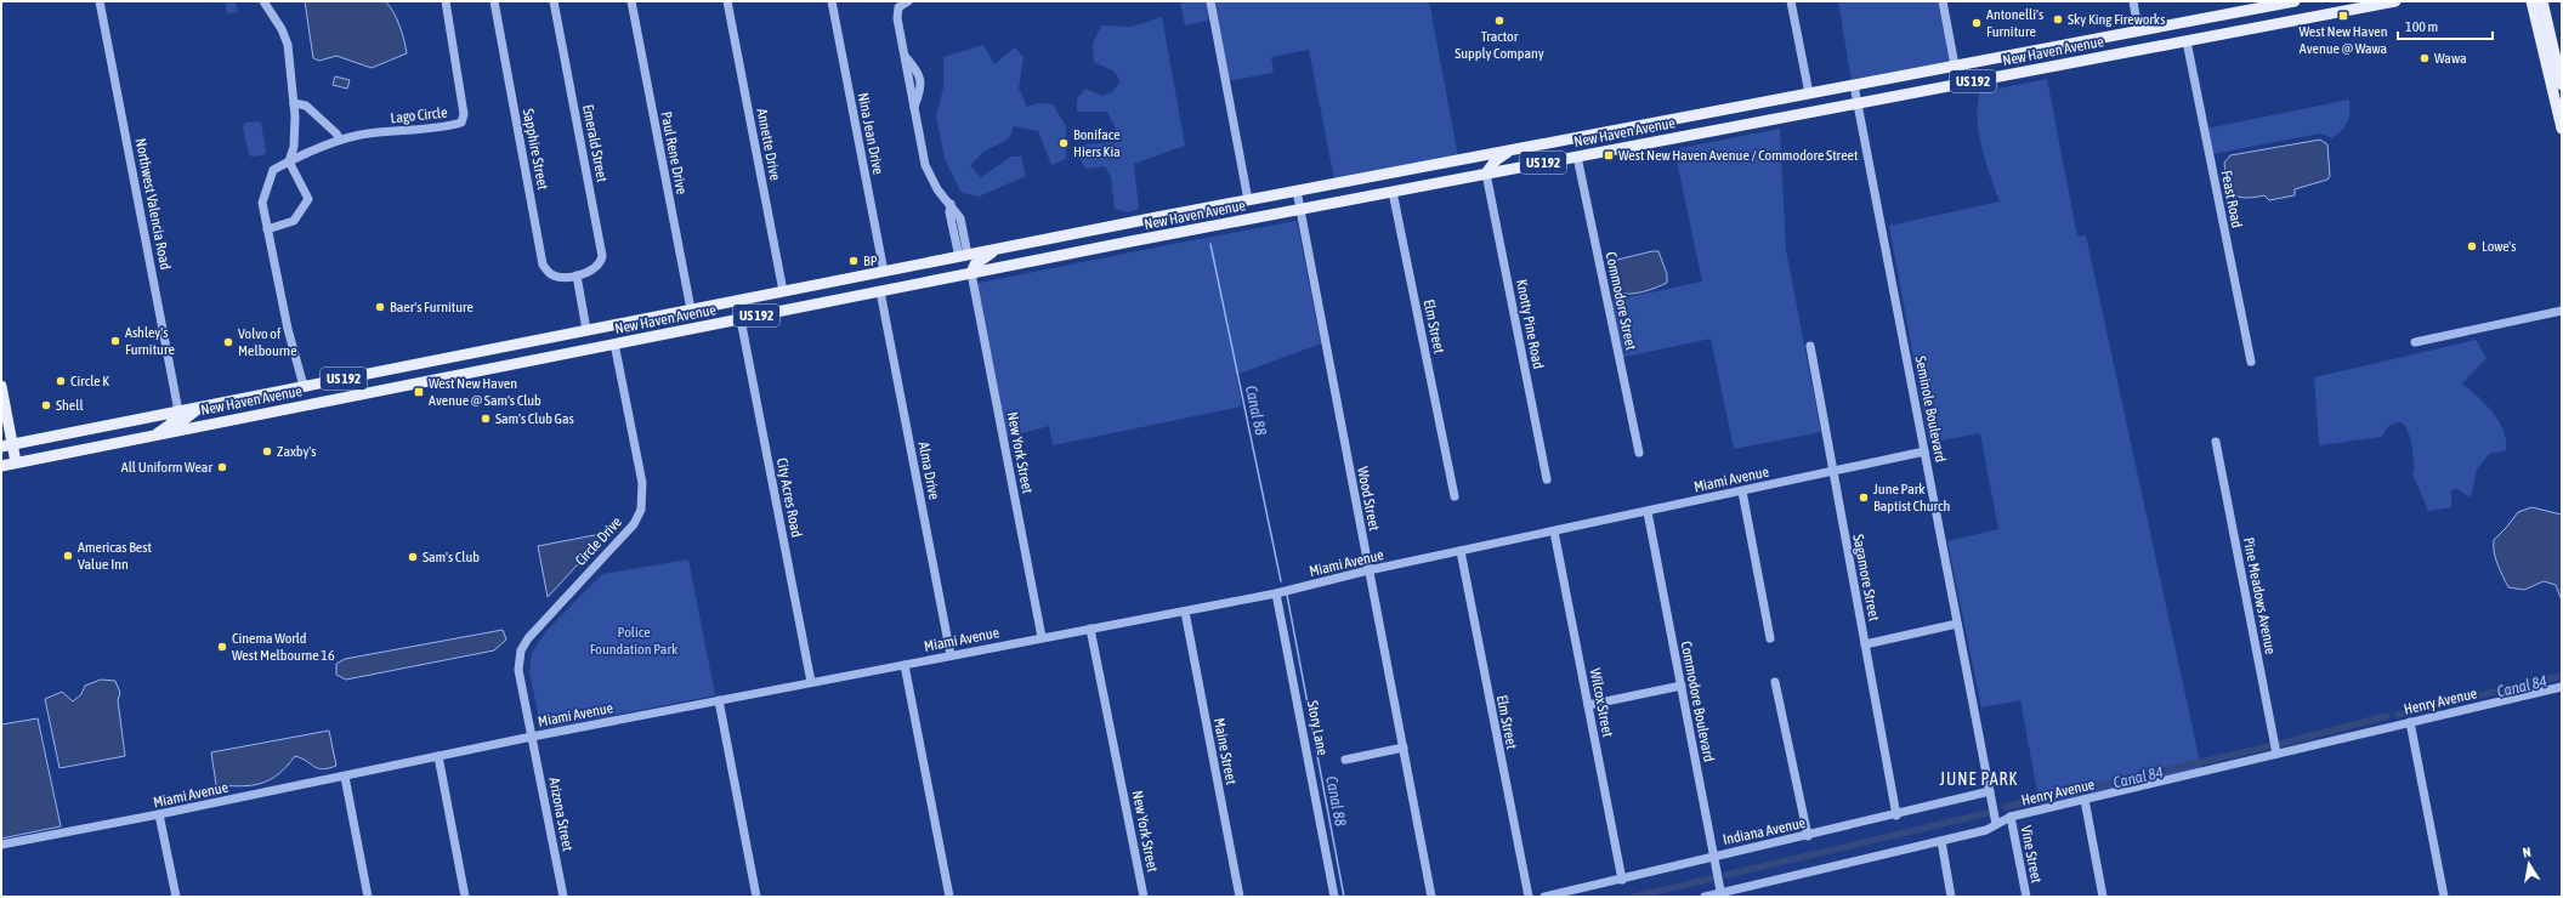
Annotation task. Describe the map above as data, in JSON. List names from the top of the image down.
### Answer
{
  "streets": {
    "main road": ["New Haven Avenue", "US 192"],
    "street": [
      "Lago Circle",
      "Nina Jean Drive",
      "Emerald Street",
      "Annette Drive",
      "Sapphire Street",
      "Paul Rene Drive",
      "Feast Road",
      "Northwest Valencia Road",
      "Commodore Street",
      "Knotty Pine Road",
      "Elm Street",
      "Seminole Boulevard",
      "New York Street",
      "Alma Drive",
      "Miami Avenue",
      "City Acres Road",
      "Wood Street",
      "Circle Drive",
      "Sagamore Street",
      "Pine Meadows Avenue",
      "Commodore Boulevard",
      "Henry Avenue",
      "Wilcox Street",
      "Story Lane",
      "Maine Street",
      "Arizona Street",
      "Indiana Avenue",
      "Vine Street"
    ]
  },
  "crossings": [
    ["New Haven Avenue", "Lago Circle"],
    ["New Haven Avenue", "Nina Jean Drive"],
    ["New Haven Avenue", "Annette Drive"],
    ["New Haven Avenue", "Paul Rene Drive"],
    ["New Haven Avenue", "Feast Road"],
    ["New Haven Avenue", "Northwest Valencia Road"],
    ["New Haven Avenue", "Commodore Street"],
    ["New Haven Avenue", "Knotty Pine Road"],
    ["New Haven Avenue", "Elm Street"],
    ["New Haven Avenue", "Seminole Boulevard"],
    ["New Haven Avenue", "New York Street"],
    ["New Haven Avenue", "Alma Drive"],
    ["New Haven Avenue", "City Acres Road"],
    ["New Haven Avenue", "Wood Street"],
    ["New Haven Avenue", "Circle Drive"],
    ["Emerald Street", "Sapphire Street"],
    ["Elm Street", "Miami Avenue"],
    ["Seminole Boulevard", "Miami Avenue"],
    ["Seminole Boulevard", "Henry Avenue"],
    ["Seminole Boulevard", "Indiana Avenue"],
    ["New York Street", "Miami Avenue"],
    ["Alma Drive", "Miami Avenue"],
    ["Miami Avenue", "City Acres Road"],
    ["Miami Avenue", "Wood Street"],
    ["Miami Avenue", "Circle Drive"],
    ["Miami Avenue", "Sagamore Street"],
    ["Miami Avenue", "Commodore Boulevard"],
    ["Miami Avenue", "Wilcox Street"],
    ["Miami Avenue", "Story Lane"],
    ["Miami Avenue", "Maine Street"],
    ["Miami Avenue", "Arizona Street"],
    ["Circle Drive", "Arizona Street"],
    ["Sagamore Street", "Indiana Avenue"],
    ["Pine Meadows Avenue", "Henry Avenue"],
    ["Commodore Boulevard", "Henry Avenue"],
    ["Commodore Boulevard", "Indiana Avenue"],
    ["Henry Avenue", "Vine Street"],
    ["Wilcox Street", "Indiana Avenue"]
  ],
  "districts": ["JUNE PARK"],
  "water": ["Canal 88", "Canal 84"],
  "parks": ["Police Foundation Park"],
  "places": {
    "transit": ["West New Haven Avenue @ Wawa", "West New Haven Avenue / Commodore Street", "West New Haven Avenue @ Sam's Club"],
    "other": [
      "Sky King Fireworks",
      "Tractor Supply Company",
      "Antonelli's Furniture",
      "Wawa",
      "Boniface Hiers Kia",
      "Lowe's",
      "BP",
      "Baer's Furniture",
      "Ashley's Furniture",
      "Volvo of Melbourne",
      "Circle K",
      "Shell",
      "Sam's Club Gas",
      "Zaxby's",
      "All Uniform Wear",
      "June Park Baptist Church",
      "Americas Best Value Inn",
      "Sam's Club",
      "Cinema World West Melbourne 16"
    ]
  },
  "scale_bar": "100 m",
  "north": "top"
}
